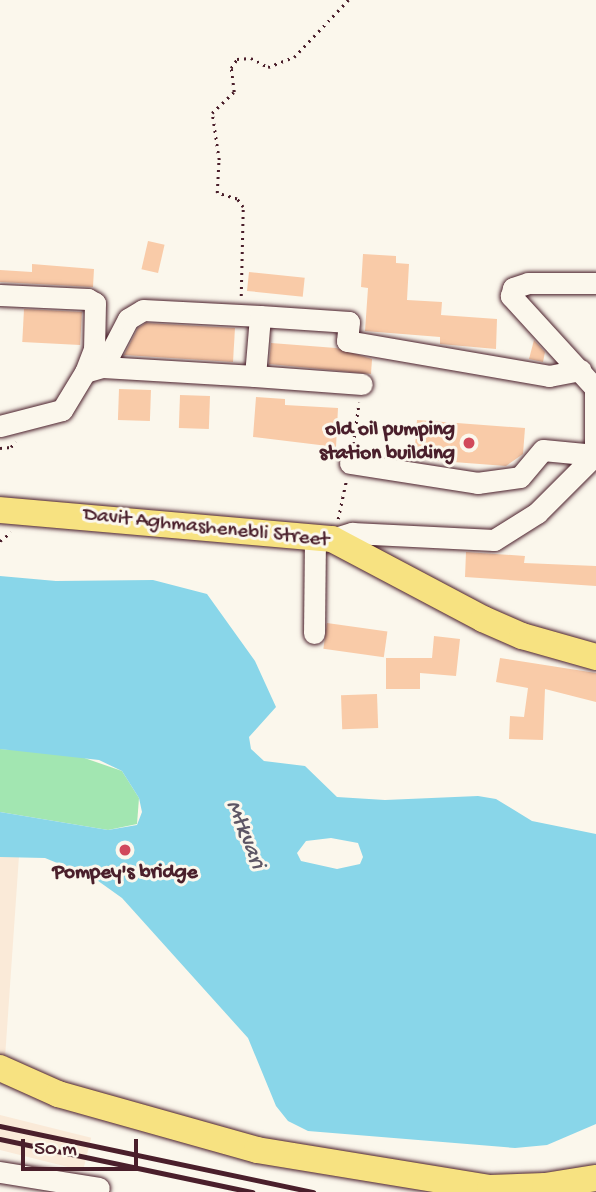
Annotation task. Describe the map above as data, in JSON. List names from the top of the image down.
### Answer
{
  "streets": {
    "main road": ["Davit Aghmashenebli Street"]
  },
  "water": ["Mtkvari"],
  "places": ["old oil pumping station building", "Pompey's bridge"],
  "scale_bar": "50 m"
}
